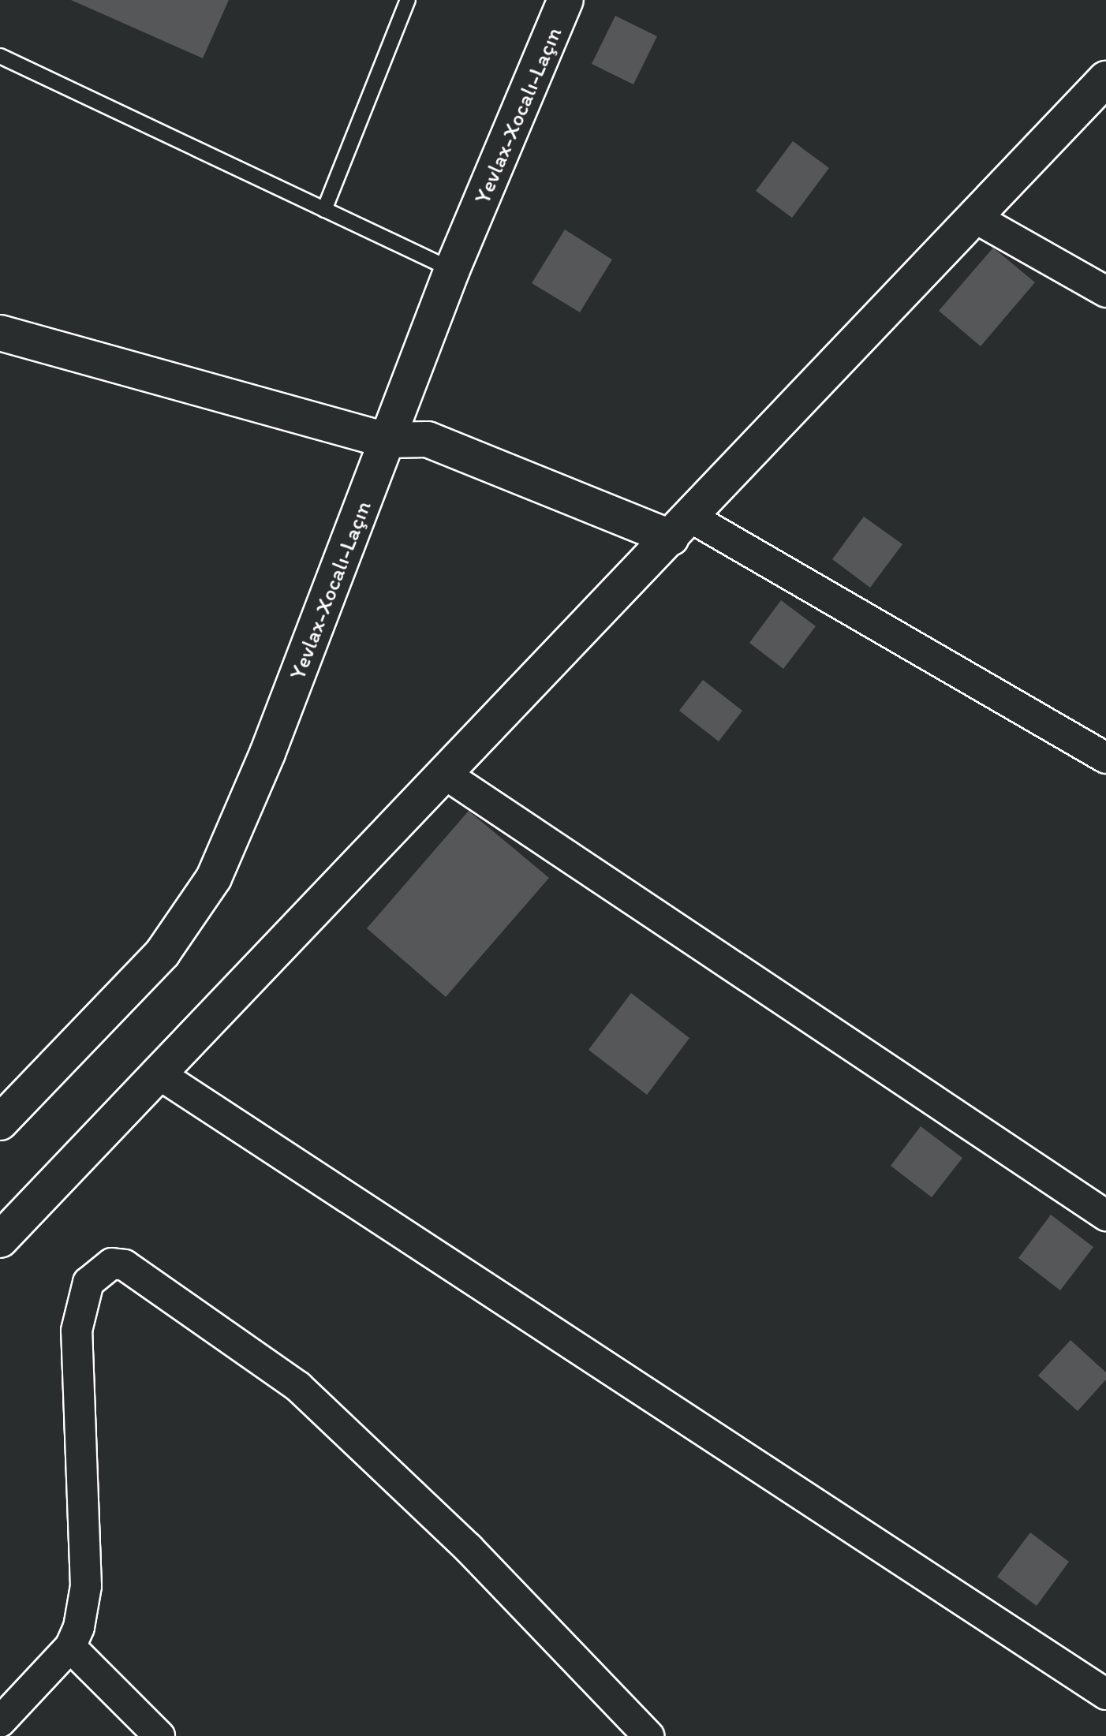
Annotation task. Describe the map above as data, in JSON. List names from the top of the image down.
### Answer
{
  "streets": {
    "main road": ["Yevlax-Xocalı-Laçın"]
  }
}
